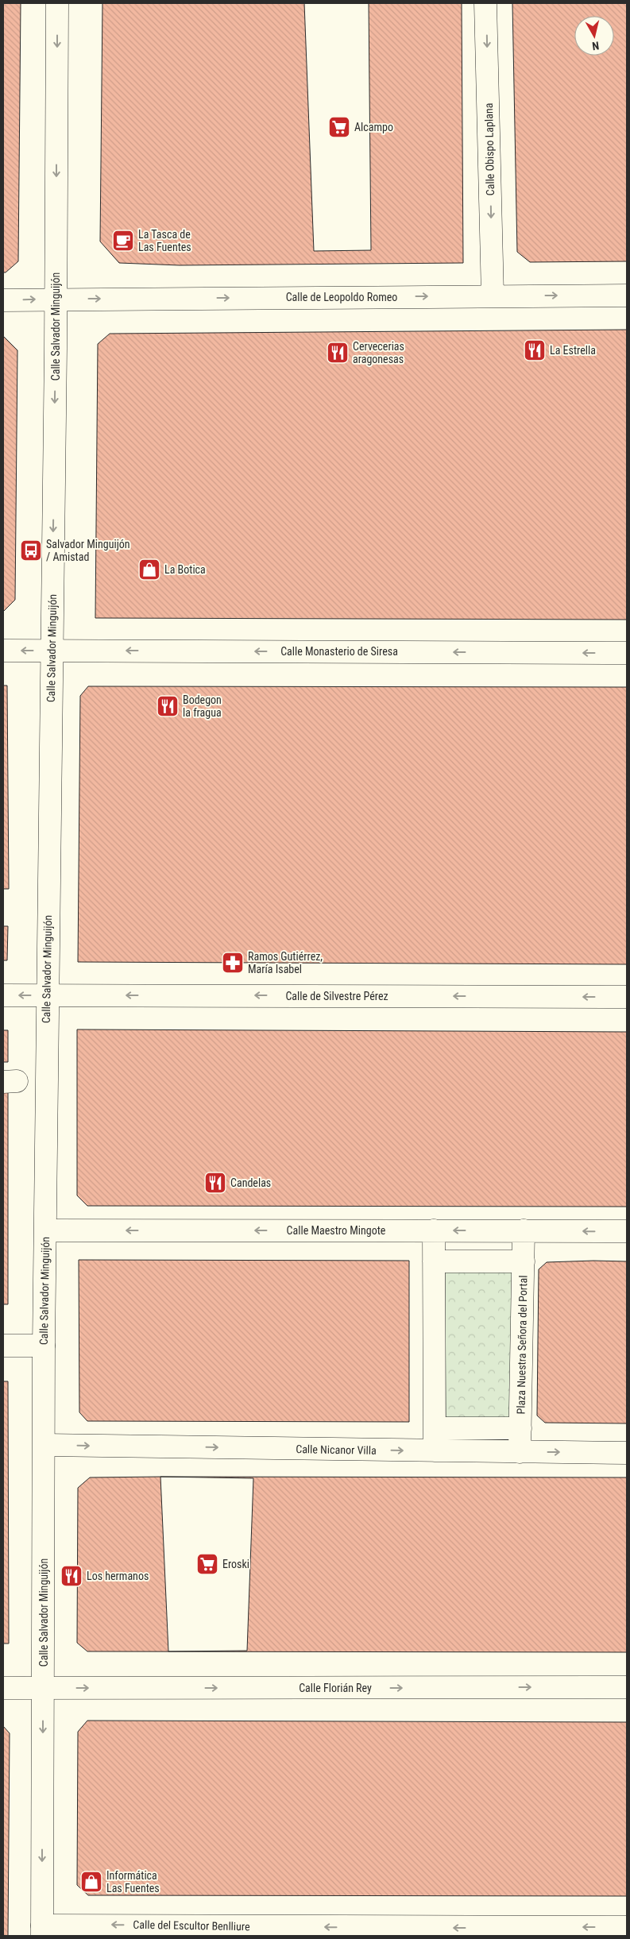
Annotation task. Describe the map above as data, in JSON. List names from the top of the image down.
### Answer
{
  "streets": {
    "street": [
      "Calle Obispo Laplana",
      "Calle de Leopoldo Romeo",
      "Calle Salvador Minguijón",
      "Calle Monasterio de Siresa",
      "Calle de Silvestre Pérez",
      "Calle Maestro Mingote",
      "Plaza Nuestra Señora del Portal",
      "Calle Nicanor Villa",
      "Calle Florián Rey",
      "Calle del Escultor Benlliure"
    ]
  },
  "crossings": [
    ["Calle Obispo Laplana", "Calle de Leopoldo Romeo"],
    ["Calle de Leopoldo Romeo", "Calle Salvador Minguijón"],
    ["Calle Salvador Minguijón", "Calle Monasterio de Siresa"],
    ["Calle Salvador Minguijón", "Calle de Silvestre Pérez"],
    ["Calle Salvador Minguijón", "Calle Maestro Mingote"],
    ["Calle Salvador Minguijón", "Calle Nicanor Villa"],
    ["Calle Salvador Minguijón", "Calle Florián Rey"],
    ["Calle Salvador Minguijón", "Calle del Escultor Benlliure"],
    ["Calle Maestro Mingote", "Plaza Nuestra Señora del Portal"],
    ["Plaza Nuestra Señora del Portal", "Calle Nicanor Villa"]
  ],
  "one_way": [
    "Calle Obispo Laplana",
    "Calle de Leopoldo Romeo",
    "Calle Salvador Minguijón",
    "Calle Monasterio de Siresa",
    "Calle de Silvestre Pérez",
    "Calle Maestro Mingote",
    "Calle Nicanor Villa",
    "Calle Florián Rey",
    "Calle del Escultor Benlliure"
  ],
  "places": {
    "supermarket": ["Alcampo", "Eroski"],
    "cafe": ["La Tasca de Las Fuentes"],
    "restaurant": [
      "La Estrella",
      "Cervecerias aragonesas",
      "Bodegon la fragua",
      "Candelas",
      "Los hermanos"
    ],
    "bus stop": ["Salvador Minguijón / Amistad"],
    "shop": ["La Botica", "Informática Las Fuentes"],
    "pharmacy": ["Ramos Gutiérrez, María Isabel"]
  },
  "north": "bottom"
}
